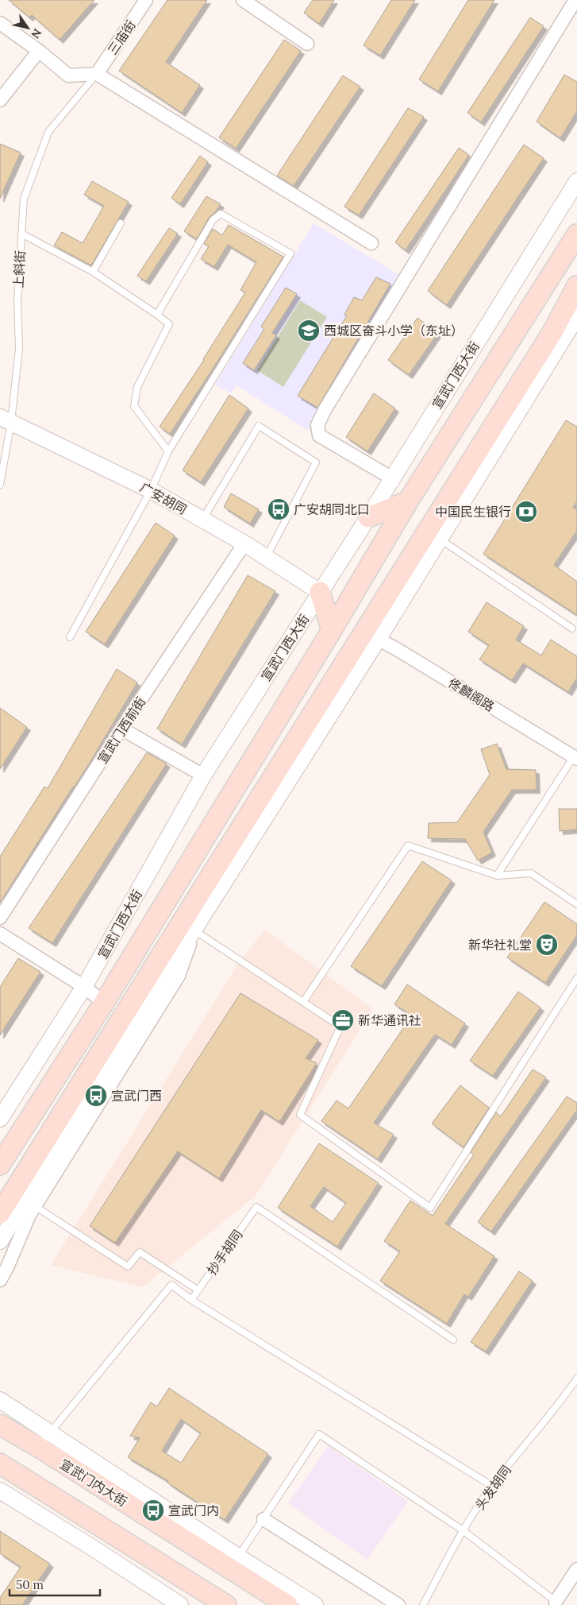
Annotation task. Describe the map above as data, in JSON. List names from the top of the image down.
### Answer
{
  "streets": {
    "main road": ["宣武门西大街", "宣武门内大街"],
    "street": [
      "三庙街",
      "广安胡同",
      "佟麟阁路",
      "宣武门西前街"
    ],
    "lane": ["上斜街", "抄手胡同", "头发胡同"]
  },
  "crossings": [
    ["三庙街", "上斜街"],
    ["上斜街", "广安胡同"],
    ["宣武门西大街", "广安胡同"],
    ["广安胡同", "宣武门西前街"]
  ],
  "places": {
    "school or university": ["西城区奋斗小学（东址）"],
    "bus stop": ["广安胡同北口", "宣武门西", "宣武门内"],
    "bank": ["中国民生银行"],
    "theatre": ["新华社礼堂"],
    "office": ["新华通讯社"]
  },
  "scale_bar": "50 m",
  "north": "bottom right"
}
